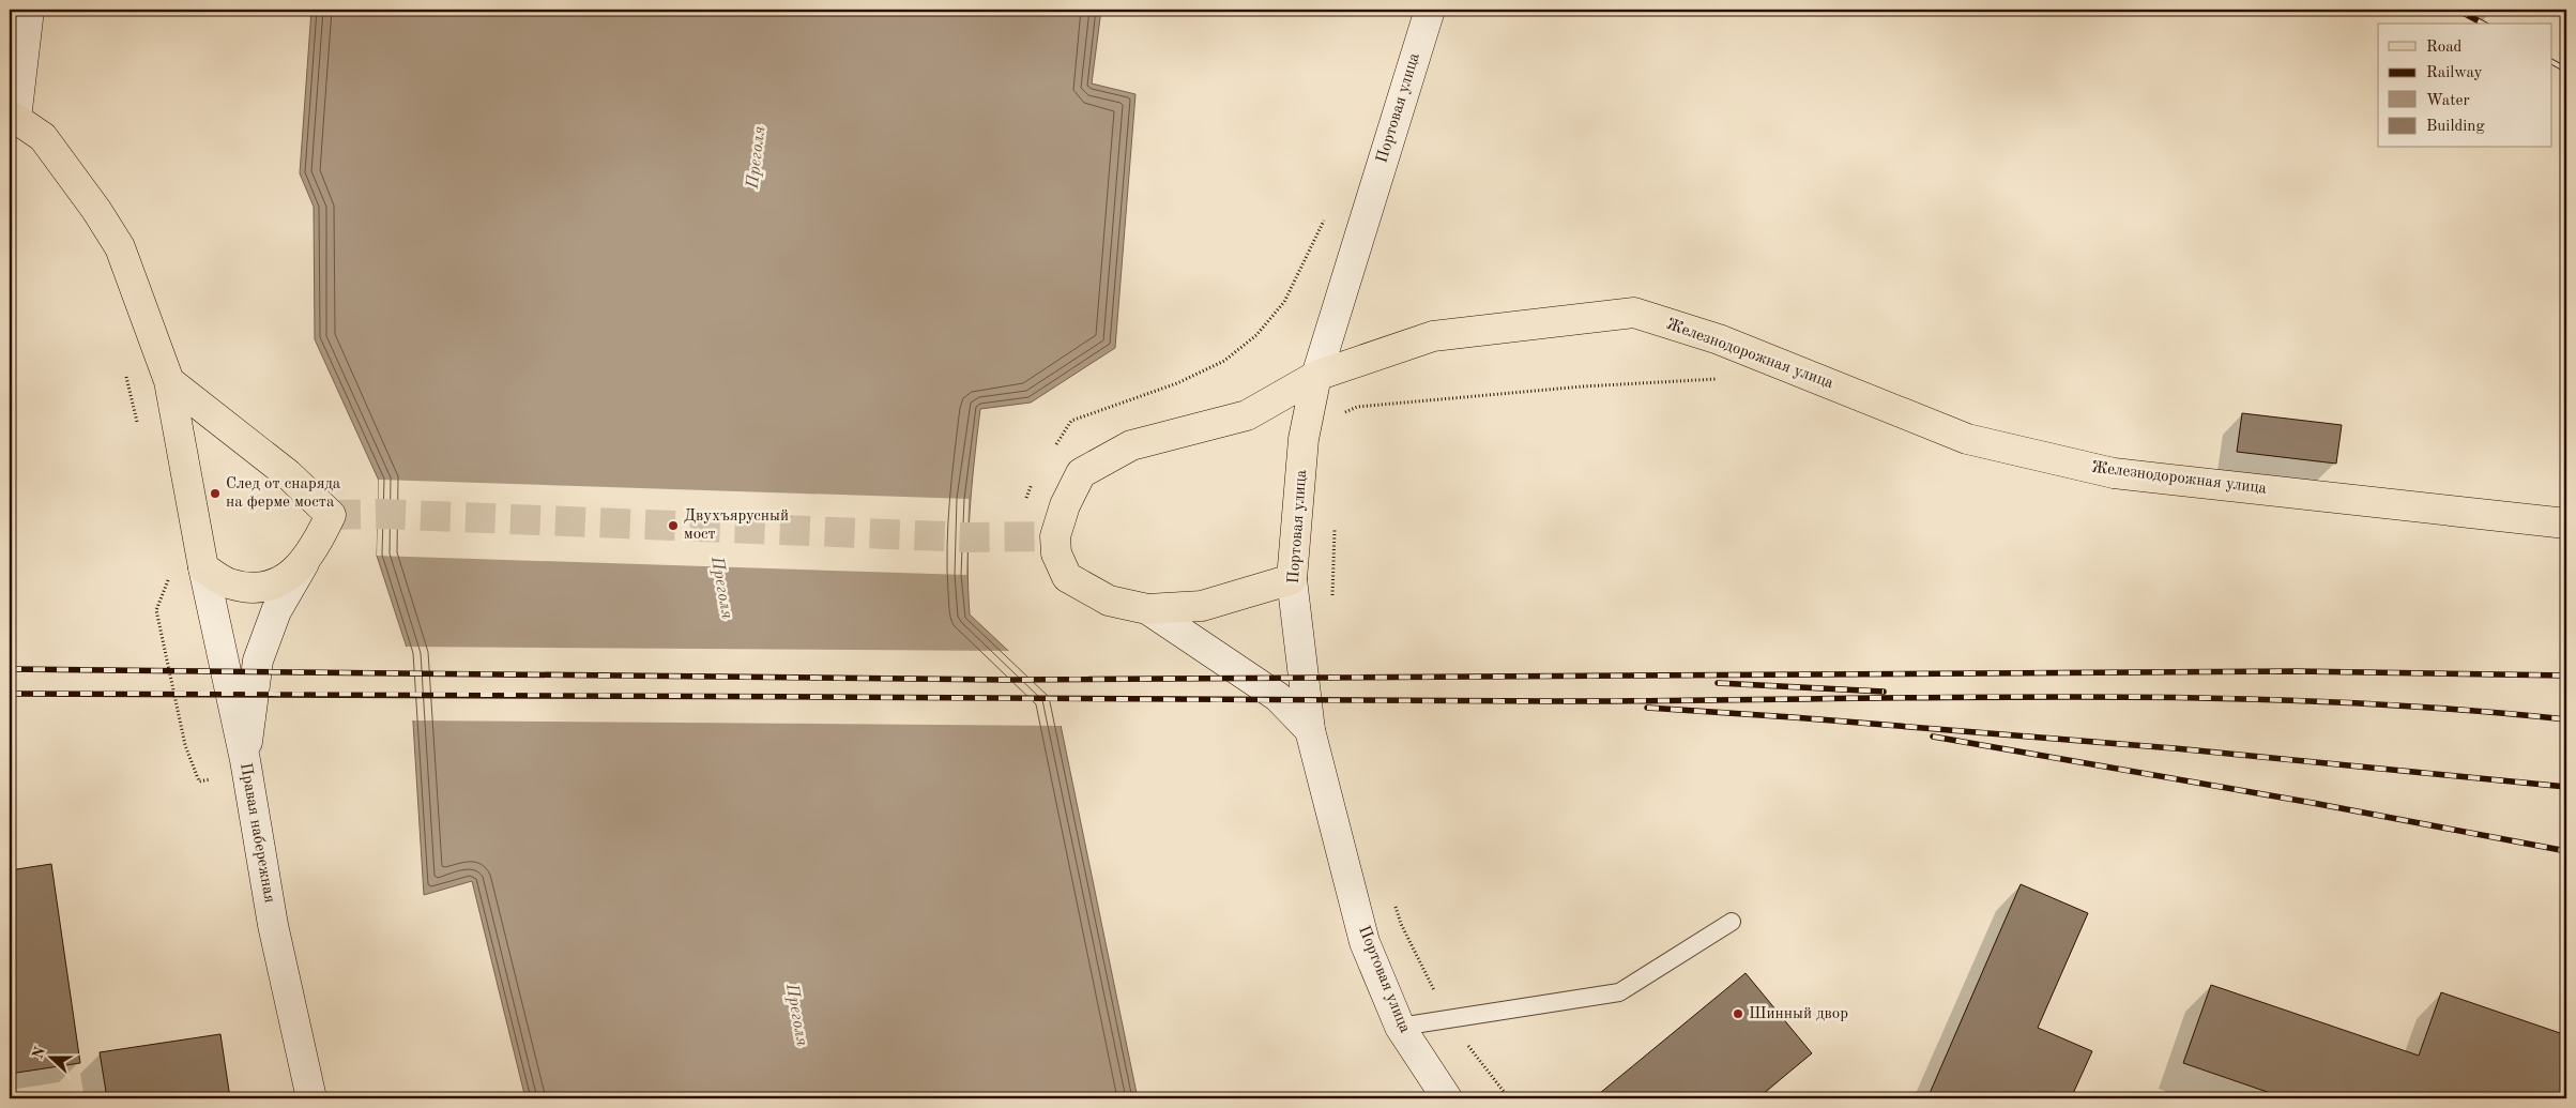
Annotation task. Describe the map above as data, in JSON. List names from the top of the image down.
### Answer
{
  "streets": {
    "main road": ["Портовая улица", "Железнодорожная улица", "Правая набережная"]
  },
  "crossings": [
    ["Портовая улица", "Железнодорожная улица"]
  ],
  "water": ["Преголя"],
  "places": ["След от снаряда на ферме моста", "Двухъярусный мост", "Шинный двор"],
  "legend": [
    "Road",
    "Railway",
    "Water",
    "Building"
  ],
  "north": "left"
}
